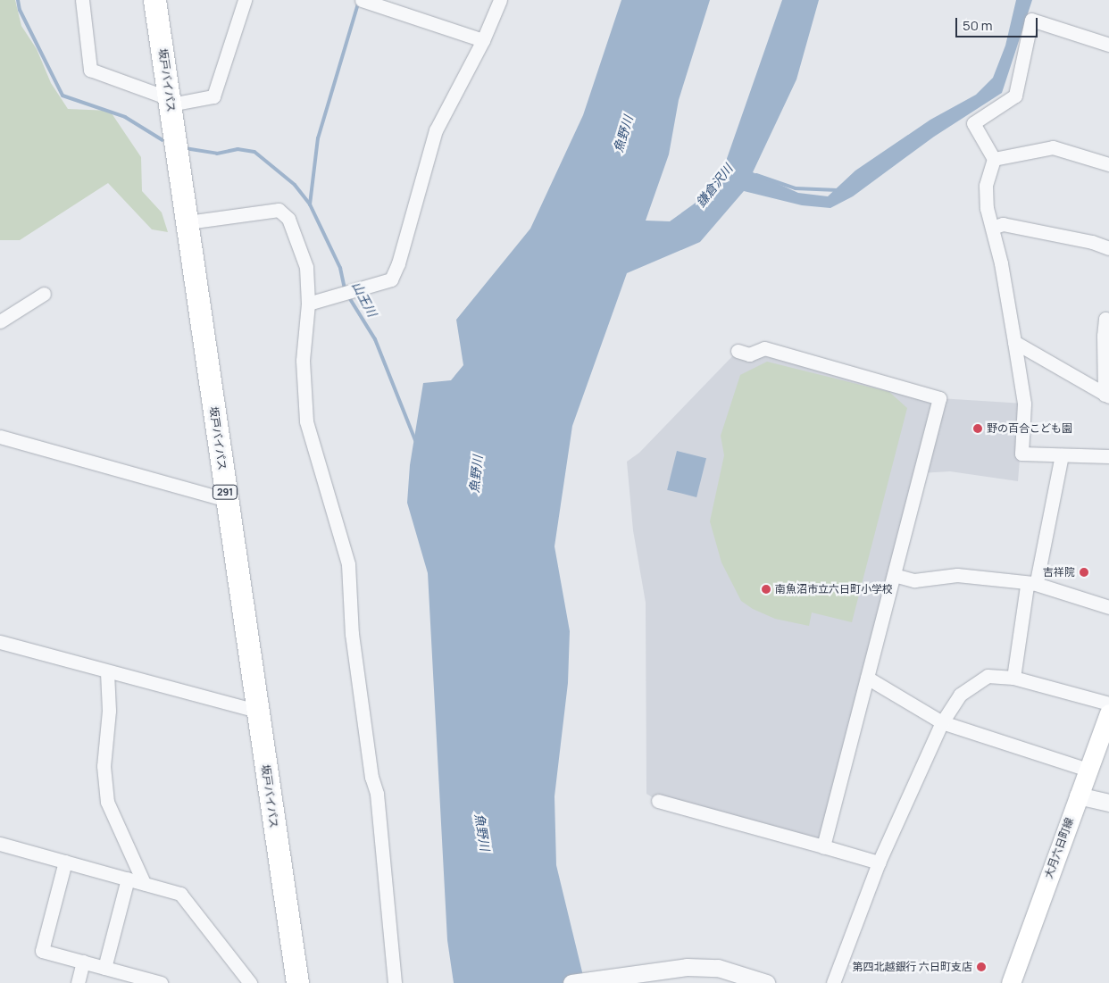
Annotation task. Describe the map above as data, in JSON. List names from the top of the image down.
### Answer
{
  "streets": {
    "highway": ["坂戸バイパス", "291"],
    "main road": ["大月六日町線"]
  },
  "water": ["魚野川", "鎌倉沢川", "山王川"],
  "places": [
    "野の百合こども園",
    "吉祥院",
    "南魚沼市立六日町小学校",
    "第四北越銀行 六日町支店"
  ],
  "scale_bar": "50 m"
}
